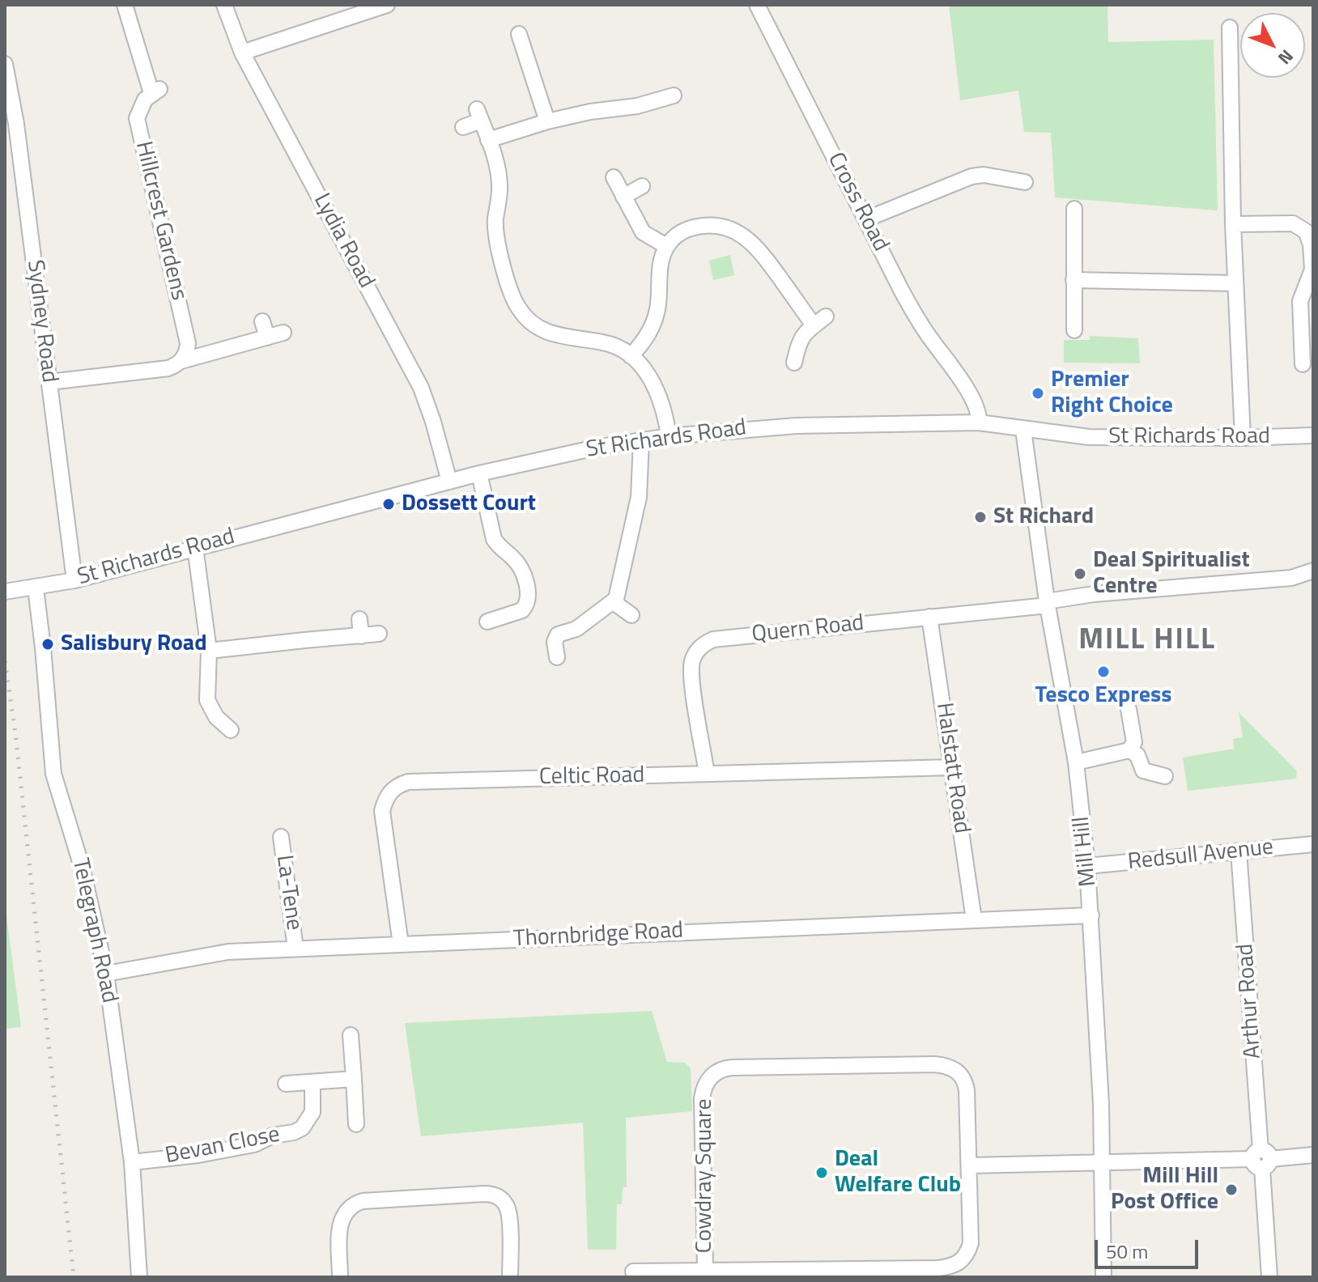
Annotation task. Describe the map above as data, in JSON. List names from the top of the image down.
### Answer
{
  "streets": {
    "street": [
      "Cross Road",
      "Hillcrest Gardens",
      "Lydia Road",
      "Sydney Road",
      "St Richards Road",
      "Quern Road",
      "Halstatt Road",
      "Celtic Road",
      "Mill Hill",
      "Redsull Avenue",
      "La-Tene",
      "Telegraph Road",
      "Thornbridge Road",
      "Arthur Road",
      "Bevan Close",
      "Cowdray Square"
    ]
  },
  "crossings": [
    ["Cross Road", "St Richards Road"],
    ["Lydia Road", "St Richards Road"],
    ["Sydney Road", "St Richards Road"],
    ["St Richards Road", "Mill Hill"],
    ["St Richards Road", "Telegraph Road"],
    ["Quern Road", "Halstatt Road"],
    ["Quern Road", "Celtic Road"],
    ["Quern Road", "Mill Hill"],
    ["Halstatt Road", "Celtic Road"],
    ["Halstatt Road", "Thornbridge Road"],
    ["Celtic Road", "Thornbridge Road"],
    ["Mill Hill", "Redsull Avenue"],
    ["Mill Hill", "Thornbridge Road"],
    ["Redsull Avenue", "Arthur Road"],
    ["La-Tene", "Thornbridge Road"],
    ["Telegraph Road", "Thornbridge Road"],
    ["Telegraph Road", "Bevan Close"]
  ],
  "districts": ["MILL HILL"],
  "places": [
    "Premier Right Choice",
    "Dossett Court",
    "St Richard",
    "Deal Spiritualist Centre",
    "Salisbury Road",
    "Tesco Express",
    "Deal Welfare Club",
    "Mill Hill Post Office"
  ],
  "scale_bar": "50 m",
  "north": "bottom right"
}
